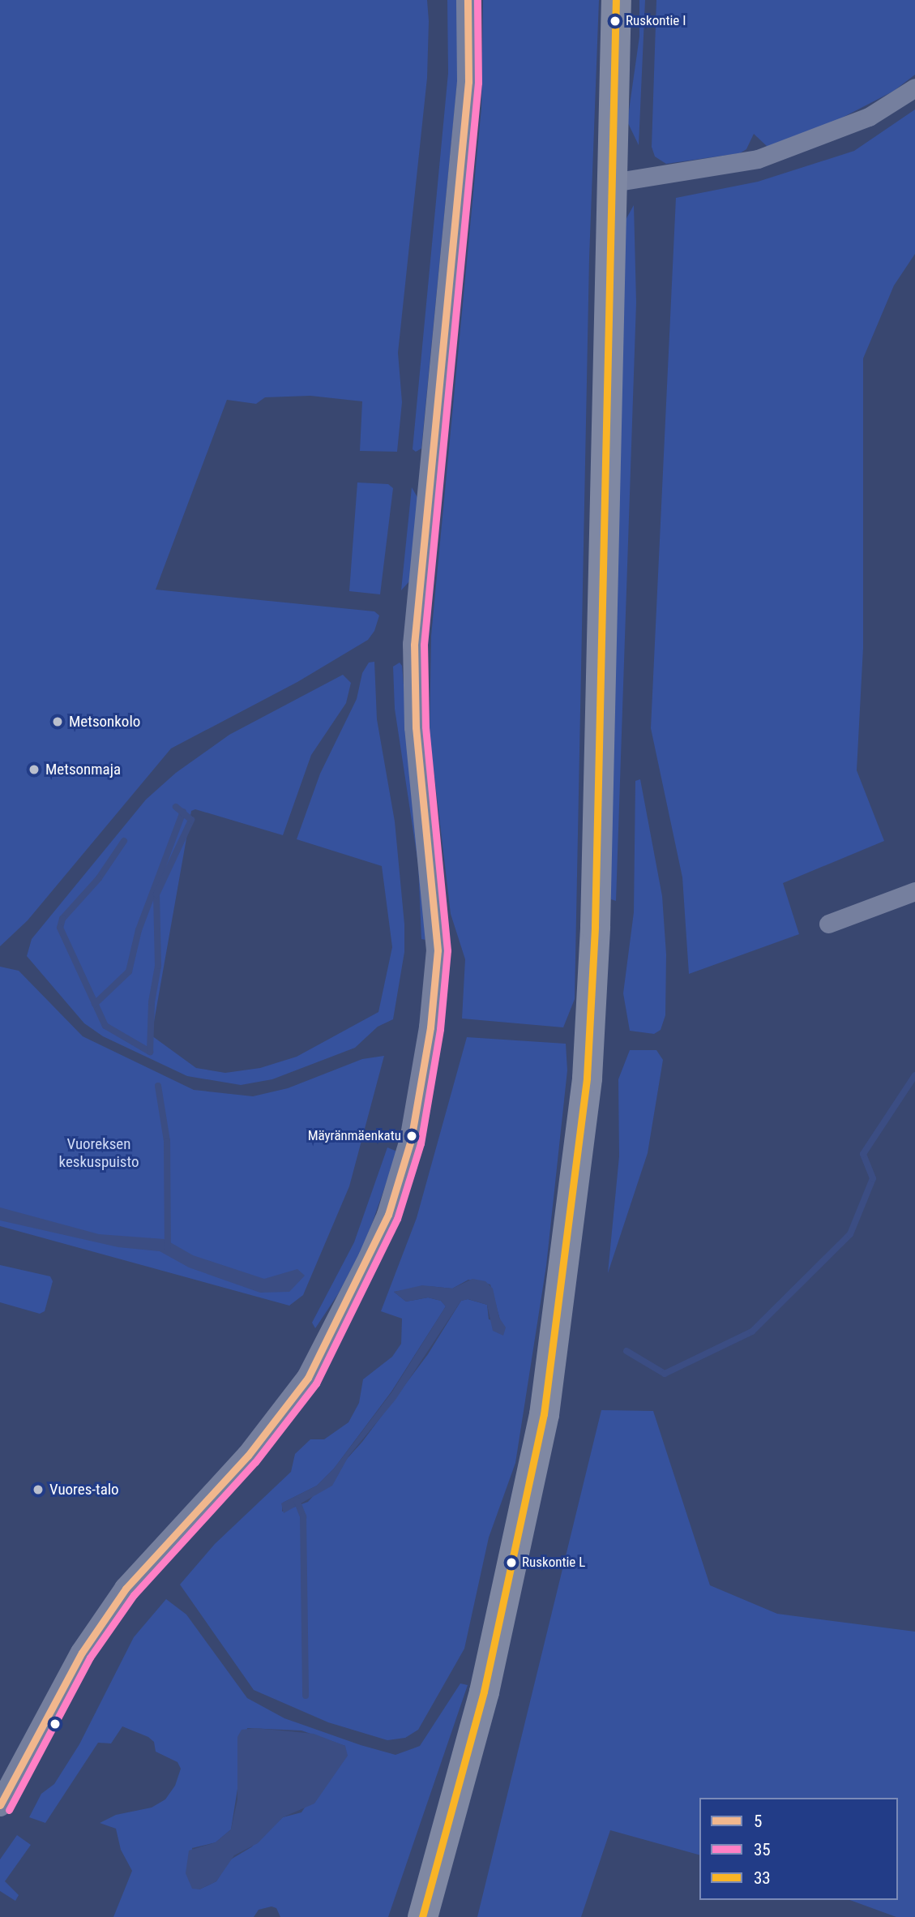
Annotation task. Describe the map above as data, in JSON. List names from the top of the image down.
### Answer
{
  "parks": ["Vuoreksen keskuspuisto"],
  "places": [
    "Ruskontie I",
    "Metsonkolo",
    "Metsonmaja",
    "Mäyränmäenkatu",
    "Vuores-talo",
    "Ruskontie L"
  ],
  "lines": ["transit line 5", "transit line 35", "transit line 33"],
  "legend": ["5", "35", "33"]
}
